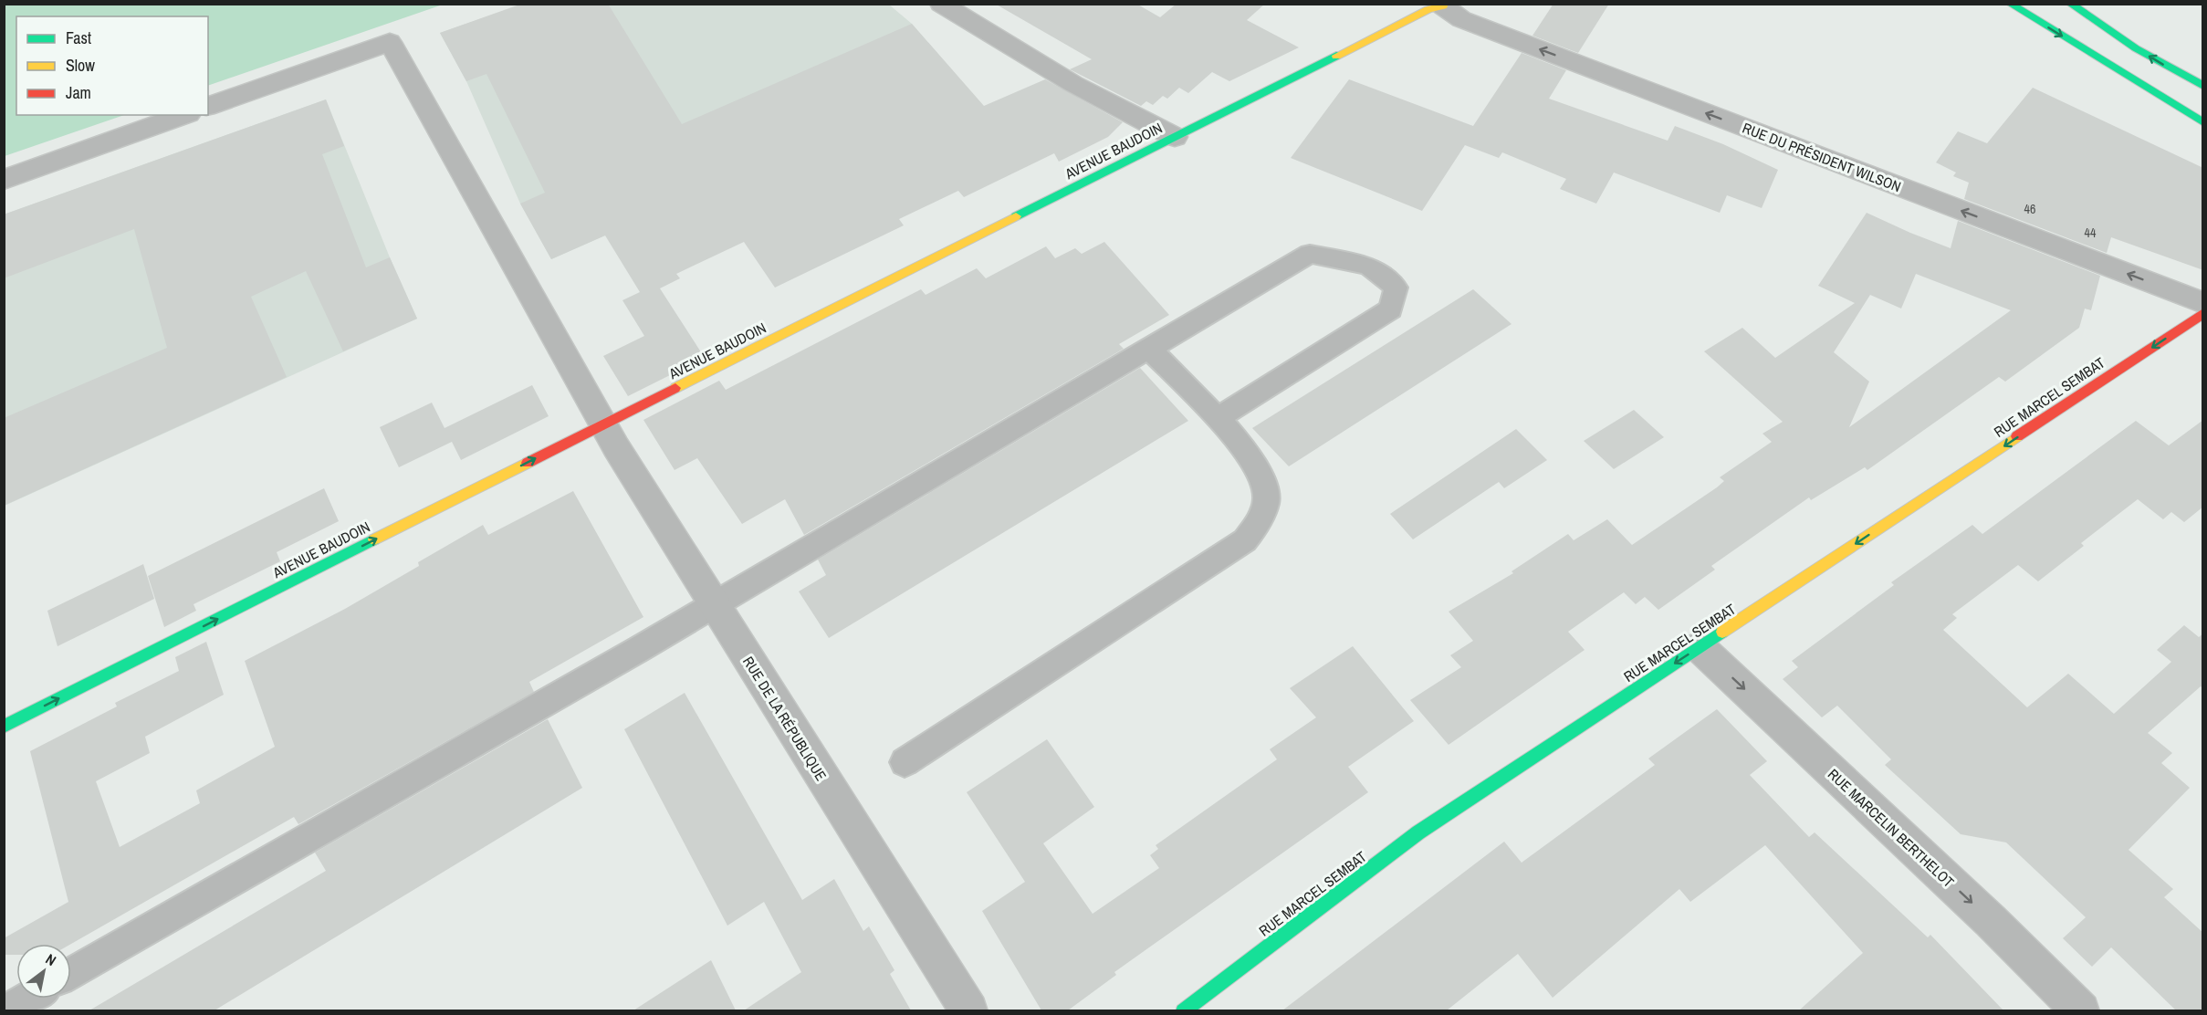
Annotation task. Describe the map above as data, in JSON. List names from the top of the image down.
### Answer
{
  "streets": {
    "street": [
      "AVENUE BAUDOIN",
      "RUE DU PRÉSIDENT WILSON",
      "RUE MARCEL SEMBAT",
      "RUE DE LA RÉPUBLIQUE",
      "RUE MARCELIN BERTHELOT"
    ]
  },
  "crossings": [
    ["AVENUE BAUDOIN", "RUE DU PRÉSIDENT WILSON"],
    ["AVENUE BAUDOIN", "RUE DE LA RÉPUBLIQUE"],
    ["RUE MARCEL SEMBAT", "RUE MARCELIN BERTHELOT"]
  ],
  "one_way": ["AVENUE BAUDOIN", "RUE MARCEL SEMBAT", "RUE MARCELIN BERTHELOT"],
  "house_numbers": ["46", "44"],
  "legend": ["Fast", "Slow", "Jam"],
  "north": "top right"
}
